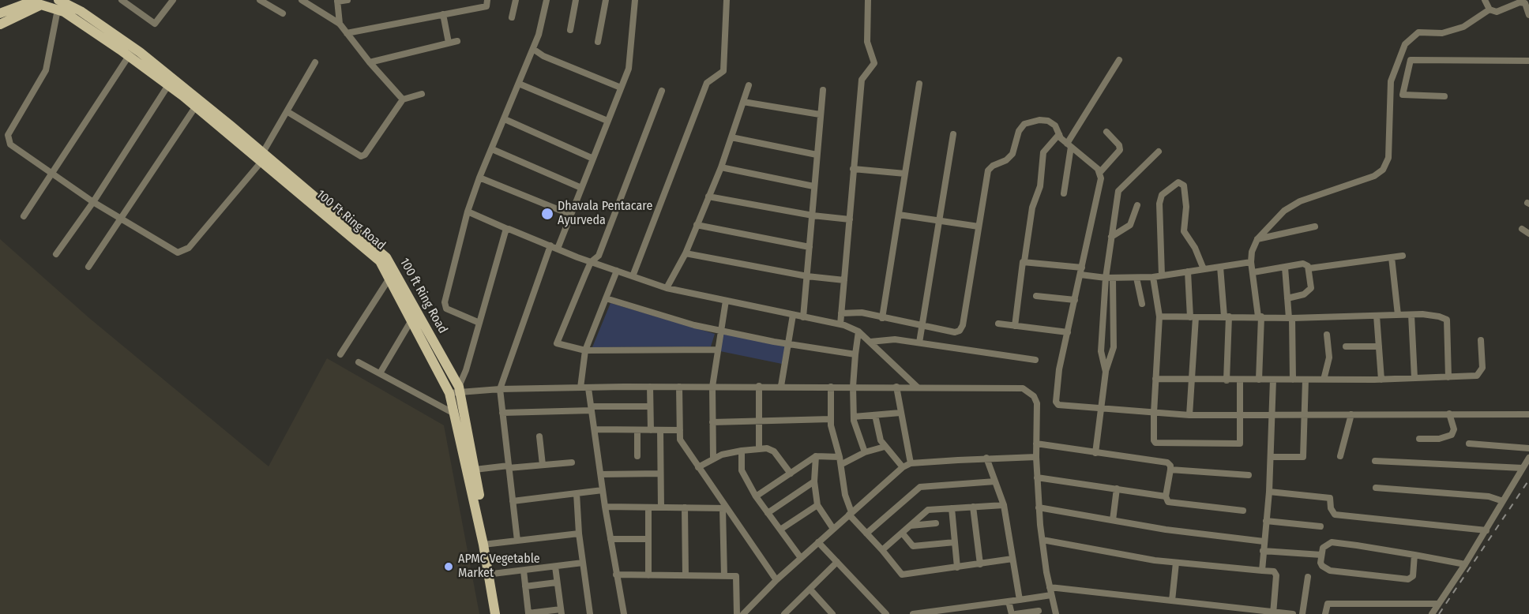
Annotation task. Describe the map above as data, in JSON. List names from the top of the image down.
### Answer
{
  "streets": {
    "main road": ["100 Ft Ring Road", "100 ft Ring Road"]
  },
  "crossings": [
    ["100 Ft Ring Road", "100 ft Ring Road"]
  ],
  "places": ["Dhavala Pentacare Ayurveda", "APMC Vegetable Market"]
}
